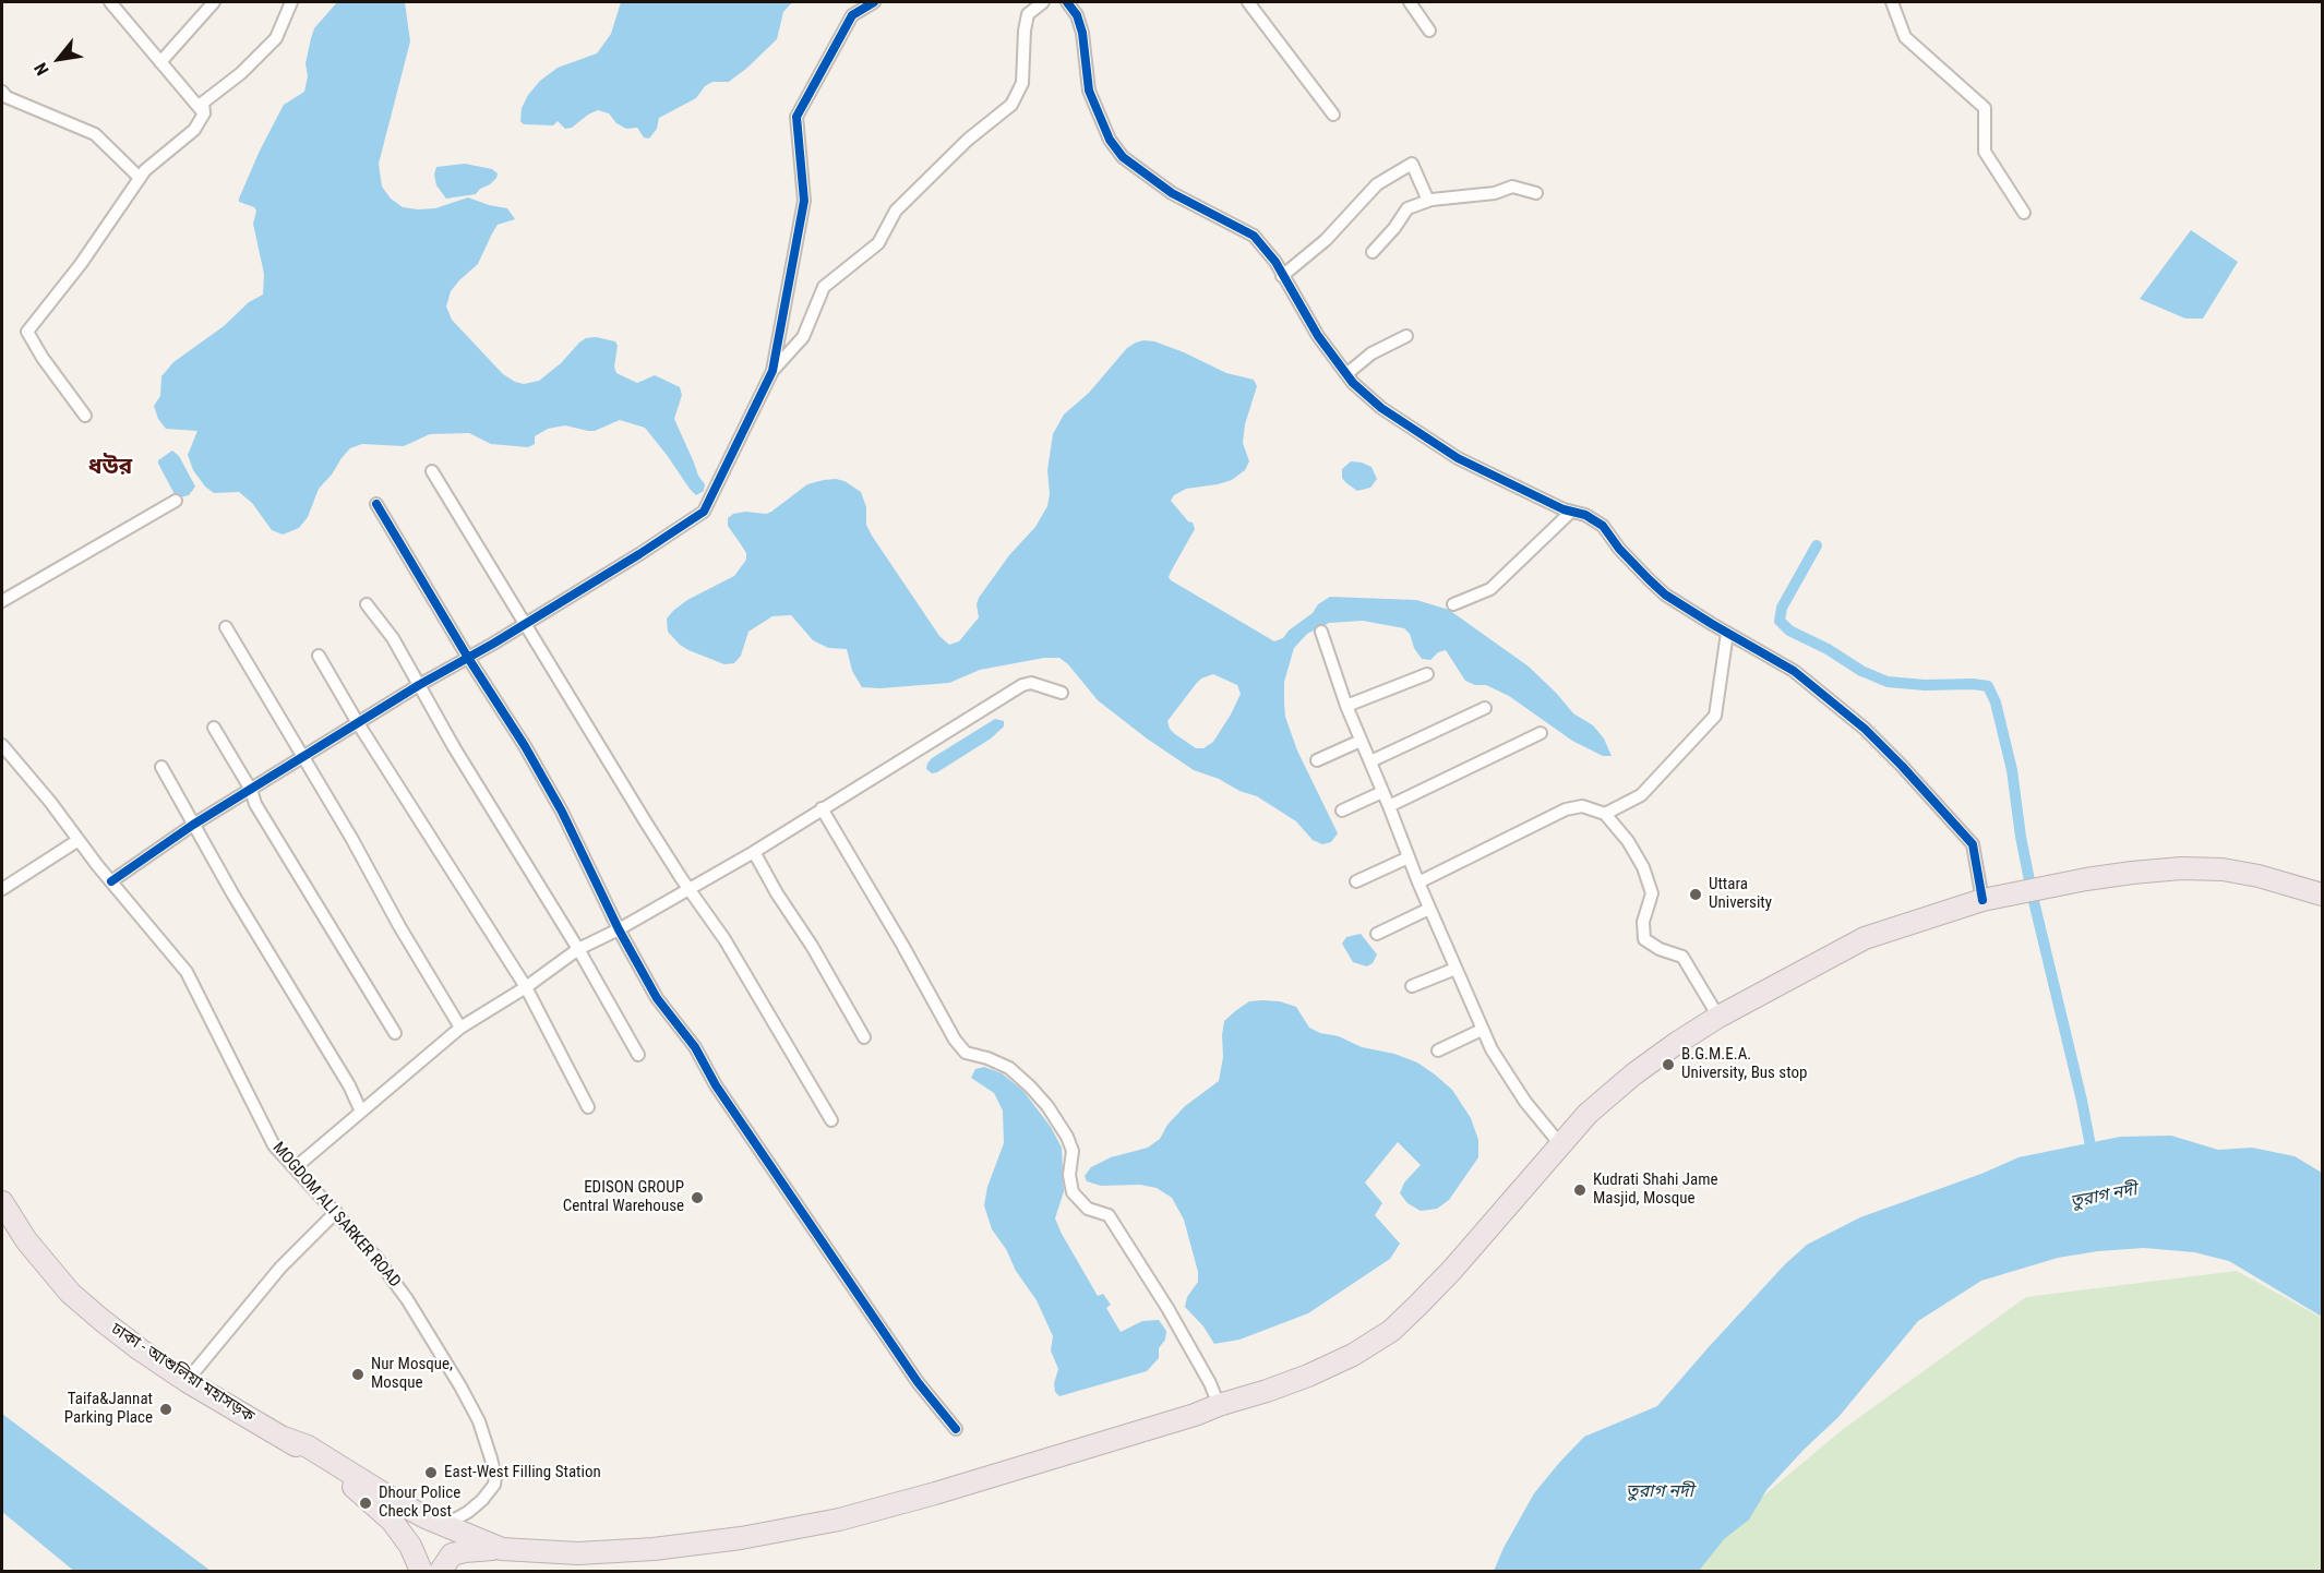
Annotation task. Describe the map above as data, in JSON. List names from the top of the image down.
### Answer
{
  "streets": {
    "highway": ["ঢাকা - আশুলিয়া মহাসড়ক"],
    "street": ["MOGDOM ALI SARKER ROAD"]
  },
  "districts": ["ধউর"],
  "water": ["তুরাগ নদী"],
  "places": [
    "Uttara University",
    "B.G.M.E.A. University, Bus stop",
    "Kudrati Shahi Jame Masjid, Mosque",
    "EDISON GROUP Central Warehouse",
    "Nur Mosque, Mosque",
    "Taifa&Jannat Parking Place",
    "East-West Filling Station",
    "Dhour Police Check Post"
  ],
  "north": "bottom left"
}
